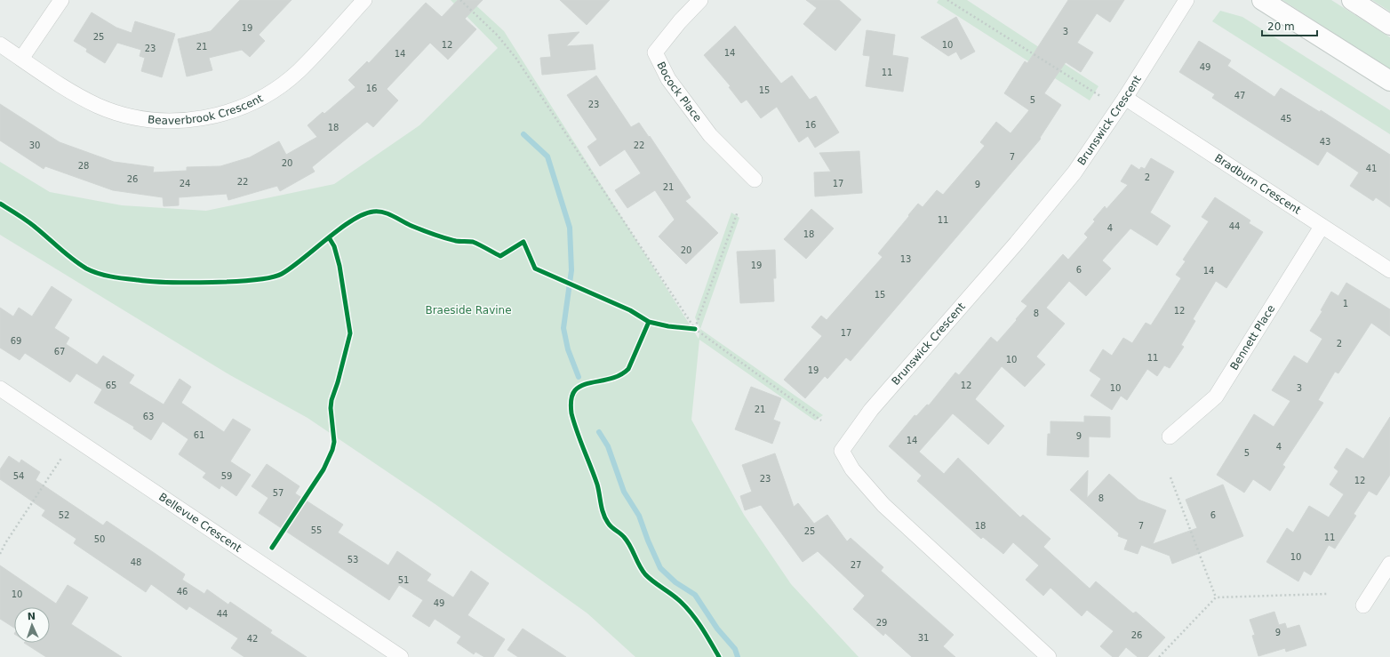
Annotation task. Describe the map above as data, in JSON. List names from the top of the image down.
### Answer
{
  "streets": {
    "street": [
      "Bocock Place",
      "Beaverbrook Crescent",
      "Brunswick Crescent",
      "Bradburn Crescent",
      "Bennett Place",
      "Bellevue Crescent"
    ]
  },
  "crossings": [
    ["Brunswick Crescent", "Bradburn Crescent"],
    ["Bradburn Crescent", "Bennett Place"]
  ],
  "parks": ["Braeside Ravine"],
  "house_numbers": [
    "19",
    "3",
    "25",
    "12",
    "10",
    "21",
    "23",
    "14",
    "14",
    "49",
    "11",
    "16",
    "15",
    "47",
    "5",
    "23",
    "45",
    "16",
    "18",
    "43",
    "30",
    "22",
    "7",
    "20",
    "28",
    "41",
    "2",
    "26",
    "22",
    "24",
    "17",
    "9",
    "21",
    "11",
    "44",
    "4",
    "18",
    "20",
    "13",
    "19",
    "6",
    "14",
    "15",
    "1",
    "12",
    "8",
    "17",
    "69",
    "2",
    "67",
    "11",
    "10",
    "19",
    "65",
    "12",
    "10",
    "3",
    "21",
    "63",
    "61",
    "9",
    "14",
    "4",
    "5",
    "54",
    "59",
    "23",
    "12",
    "57",
    "8",
    "52",
    "6",
    "18",
    "7",
    "55",
    "25",
    "11",
    "50",
    "10",
    "53",
    "48",
    "27",
    "51",
    "46",
    "10",
    "49",
    "44",
    "29",
    "9",
    "26",
    "31",
    "42"
  ],
  "scale_bar": "20 m",
  "north": "top"
}
